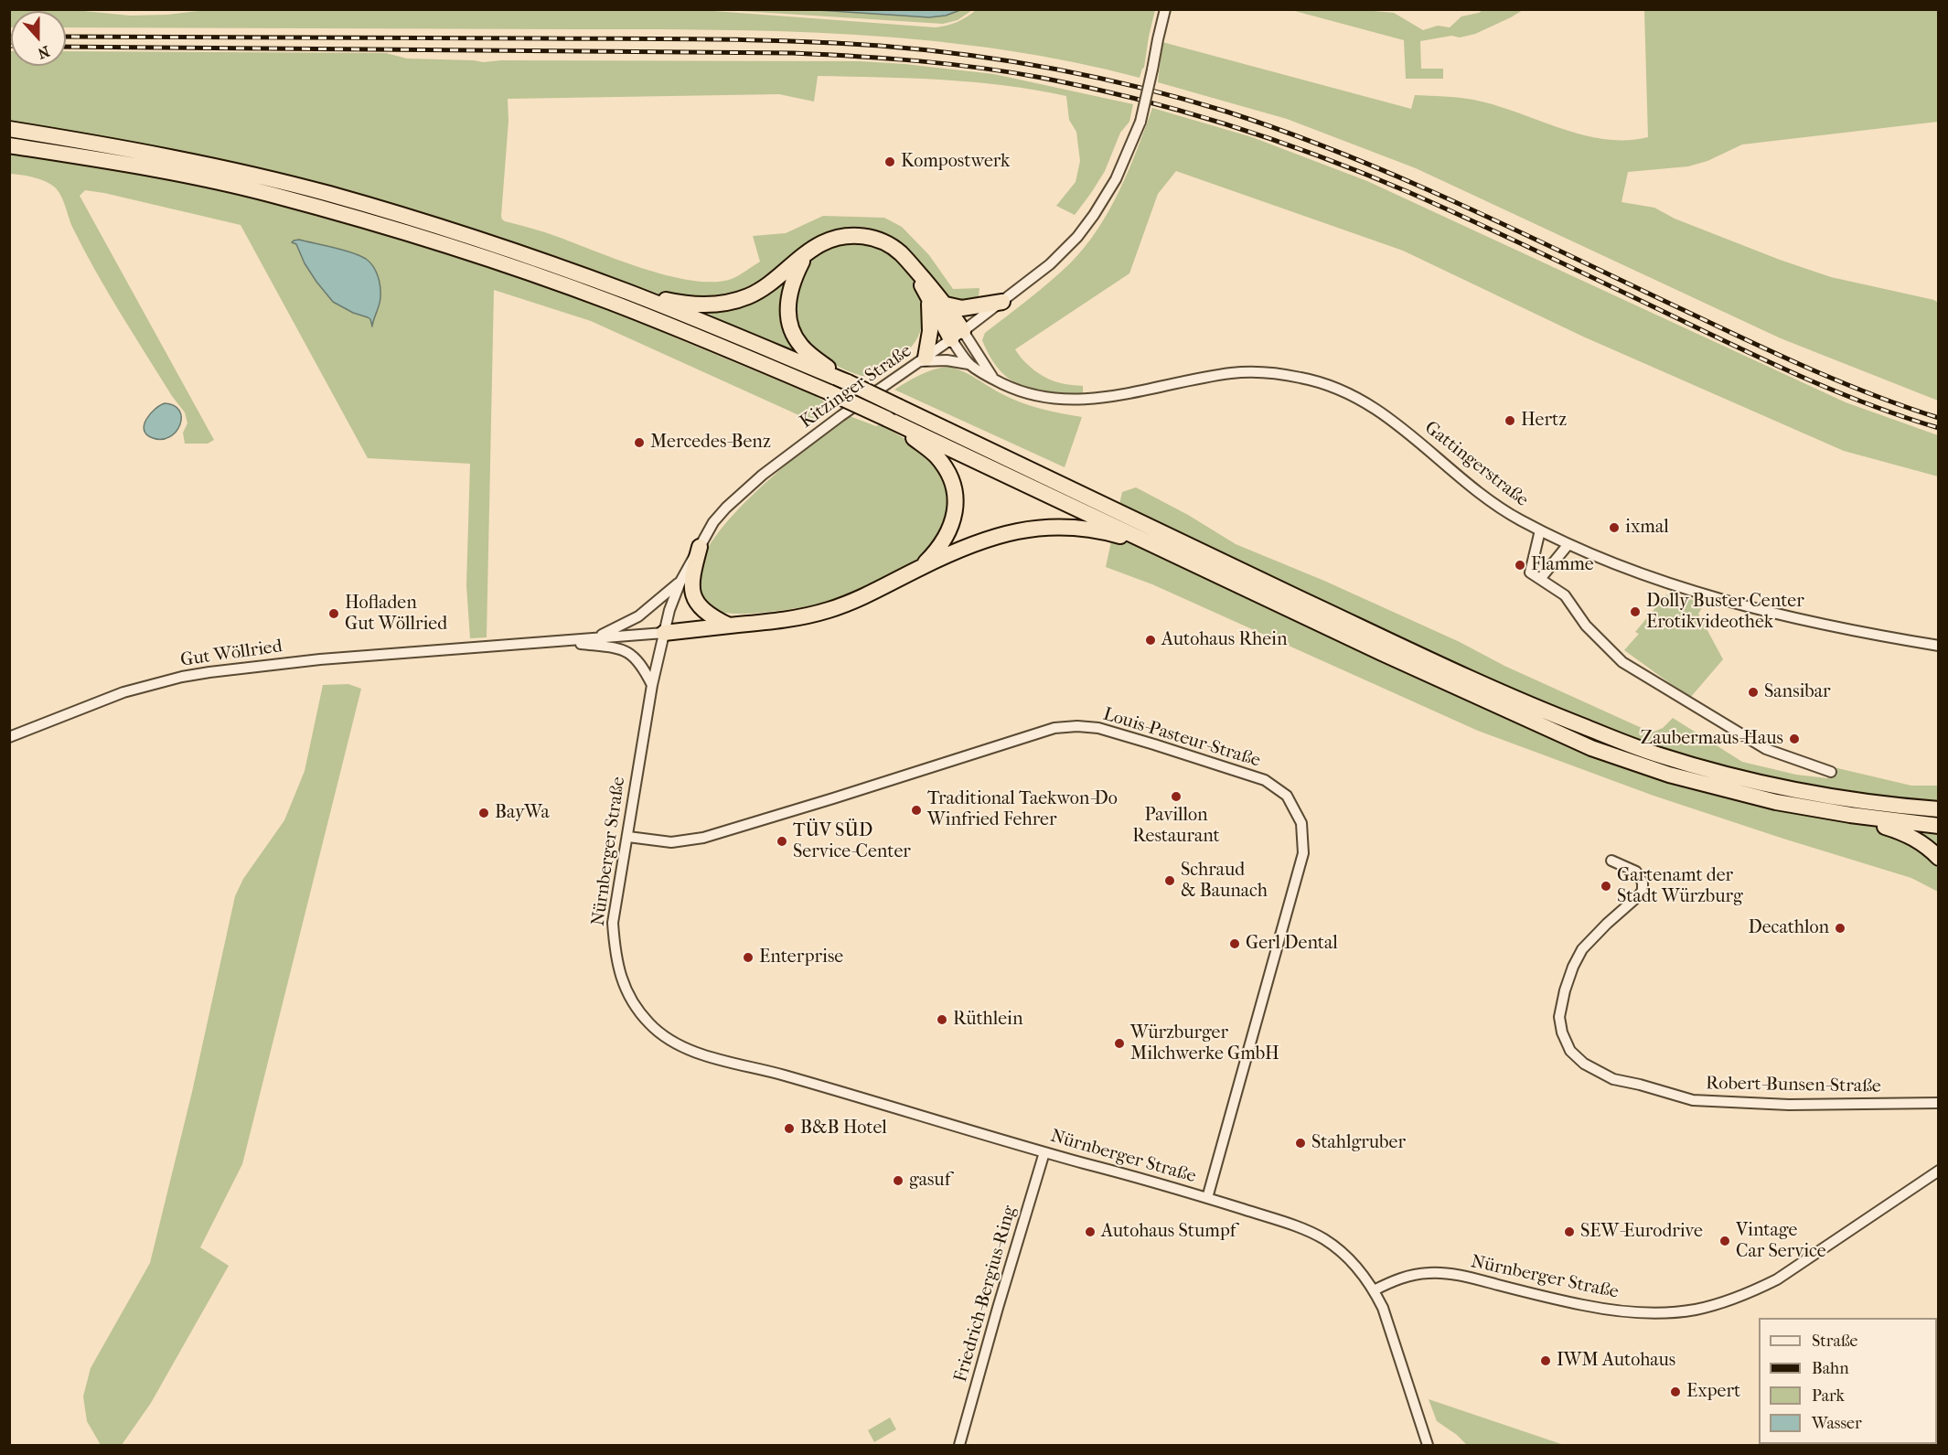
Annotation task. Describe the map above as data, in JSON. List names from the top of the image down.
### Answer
{
  "streets": {
    "street": [
      "Kitzinger Straße",
      "Gattingerstraße",
      "Gut Wöllried",
      "Louis-Pasteur-Straße",
      "Nürnberger Straße",
      "Robert-Bunsen-Straße",
      "Friedrich-Bergius-Ring"
    ]
  },
  "crossings": [
    ["Kitzinger Straße", "Gattingerstraße"],
    ["Kitzinger Straße", "Nürnberger Straße"],
    ["Louis-Pasteur-Straße", "Nürnberger Straße"],
    ["Nürnberger Straße", "Friedrich-Bergius-Ring"]
  ],
  "places": [
    "Kompostwerk",
    "Hertz",
    "Mercedes-Benz",
    "ixmal",
    "Flamme",
    "Dolly Buster Center Erotikvideothek",
    "Hofladen Gut Wöllried",
    "Autohaus Rhein",
    "Sansibar",
    "Zaubermaus-Haus",
    "Pavillon Restaurant",
    "Traditional Taekwon-Do Winfried Fehrer",
    "BayWa",
    "TÜV SÜD Service-Center",
    "Schraud & Baunach",
    "Gartenamt der Stadt Würzburg",
    "Decathlon",
    "Gerl Dental",
    "Enterprise",
    "Rüthlein",
    "Würzburger Milchwerke GmbH",
    "B&B Hotel",
    "Stahlgruber",
    "gasuf",
    "Autohaus Stumpf",
    "SEW-Eurodrive",
    "Vintage Car Service",
    "IWM Autohaus",
    "Expert"
  ],
  "legend": [
    "Straße",
    "Bahn",
    "Park",
    "Wasser"
  ],
  "north": "bottom"
}
